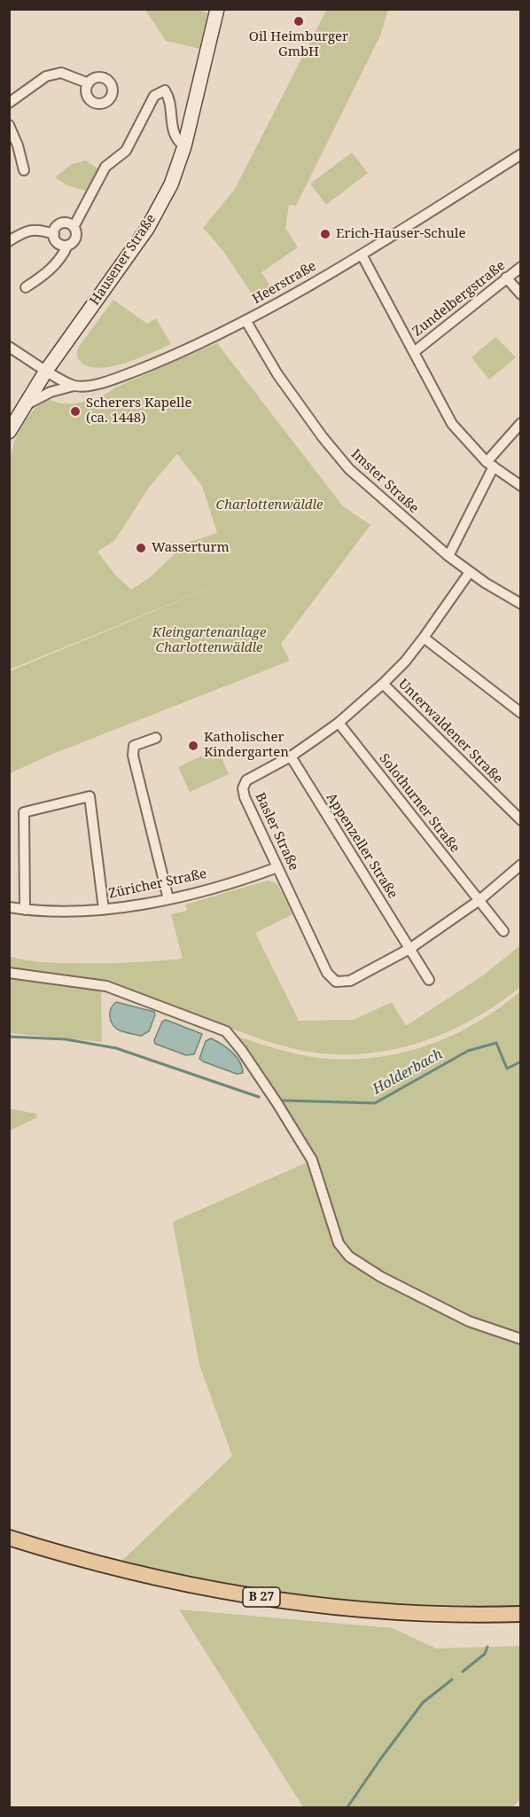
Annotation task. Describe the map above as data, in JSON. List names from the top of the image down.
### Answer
{
  "streets": {
    "main road": ["Hausener Straße", "B 27"],
    "street": [
      "Heerstraße",
      "Zundelbergstraße",
      "Imster Straße",
      "Unterwaldener Straße",
      "Solothurner Straße",
      "Basler Straße",
      "Appenzeller Straße",
      "Züricher Straße"
    ]
  },
  "crossings": [
    ["Hausener Straße", "Heerstraße"],
    ["Heerstraße", "Imster Straße"],
    ["Imster Straße", "Basler Straße"],
    ["Unterwaldener Straße", "Basler Straße"],
    ["Solothurner Straße", "Basler Straße"],
    ["Basler Straße", "Appenzeller Straße"],
    ["Basler Straße", "Züricher Straße"]
  ],
  "water": ["Holderbach"],
  "parks": ["Charlottenwäldle", "Kleingartenanlage Charlottenwäldle"],
  "places": [
    "Oil Heimburger GmbH",
    "Erich-Hauser-Schule",
    "Scherers Kapelle (ca. 1448)",
    "Wasserturm",
    "Katholischer Kindergarten"
  ]
}
